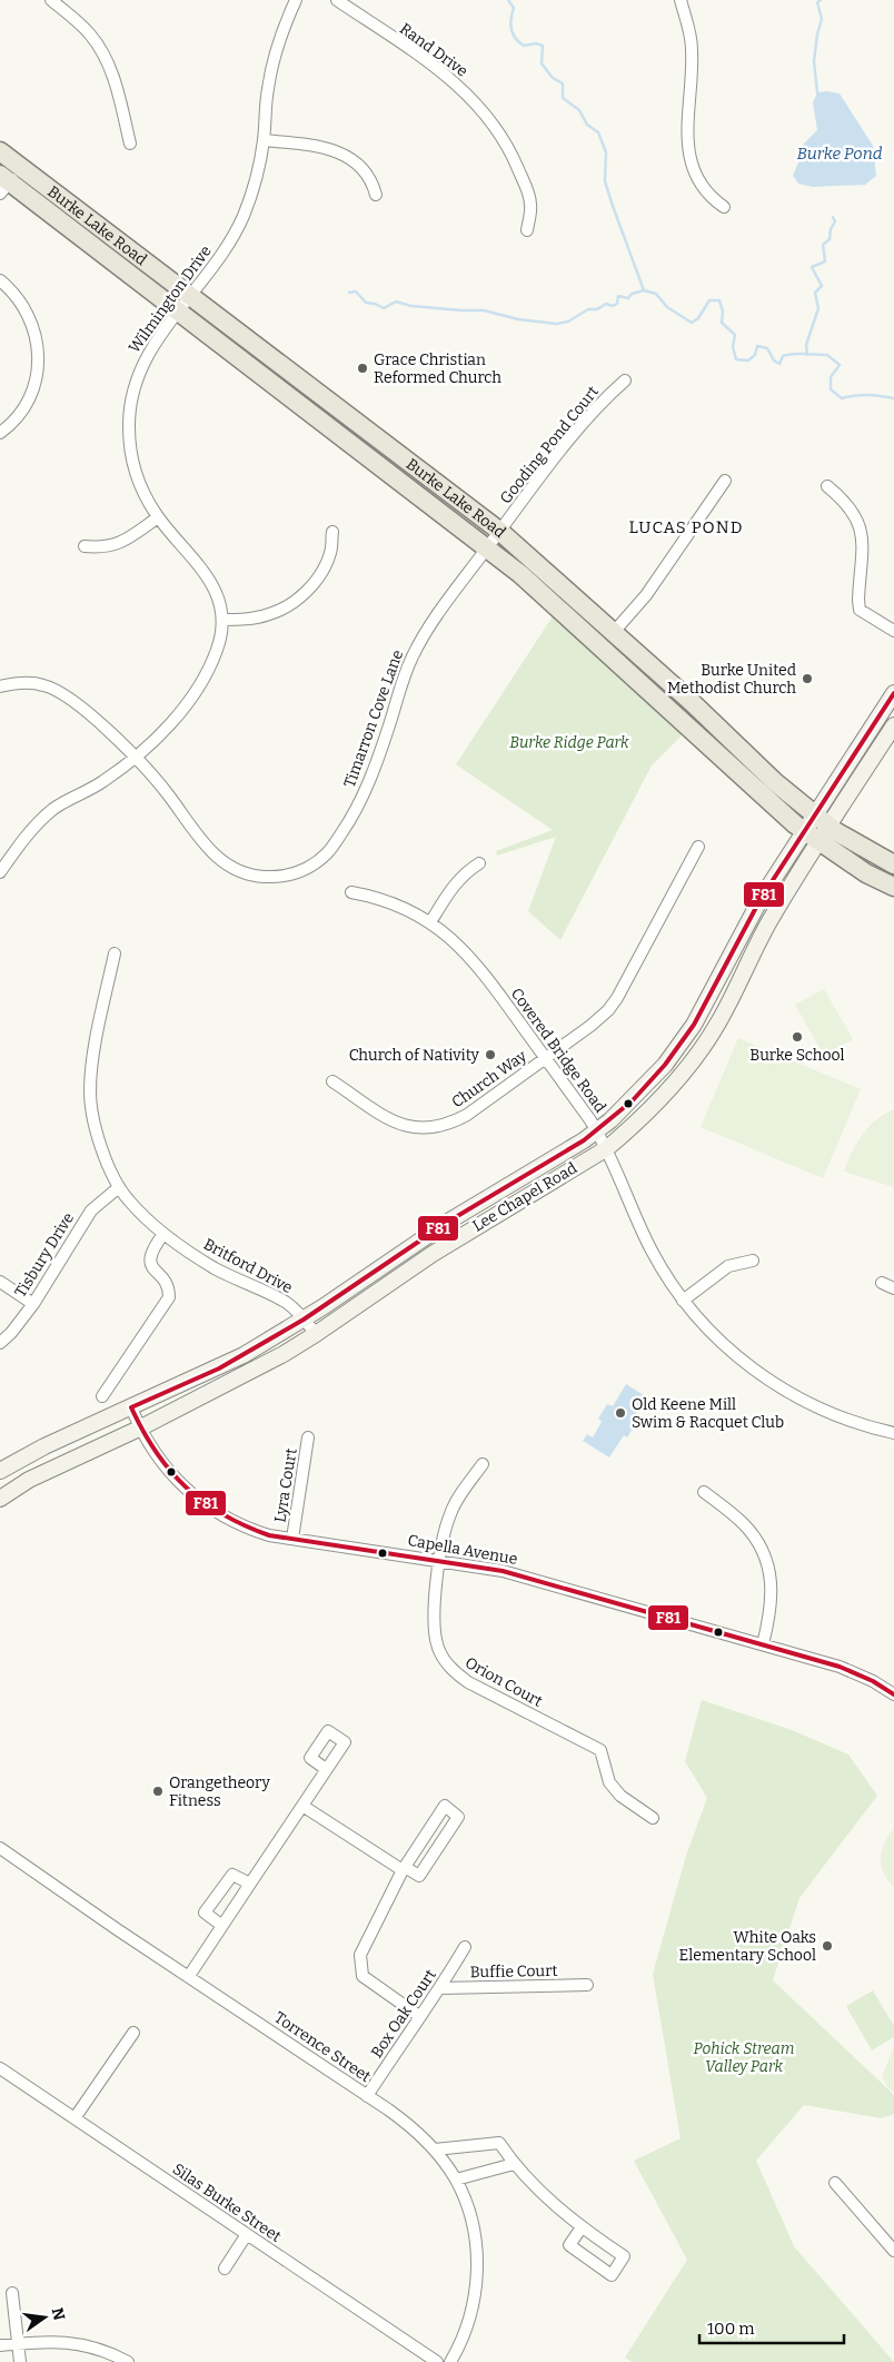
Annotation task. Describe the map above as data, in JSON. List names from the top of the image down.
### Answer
{
  "streets": {
    "main road": ["Burke Lake Road", "Lee Chapel Road"],
    "street": [
      "Rand Drive",
      "Wilmington Drive",
      "Gooding Pond Court",
      "Timarron Cove Lane",
      "Covered Bridge Road",
      "Church Way",
      "Tisbury Drive",
      "Britford Drive",
      "Lyra Court",
      "Capella Avenue",
      "Orion Court",
      "Buffie Court",
      "Box Oak Court",
      "Torrence Street",
      "Silas Burke Street"
    ]
  },
  "crossings": [
    ["Burke Lake Road", "Wilmington Drive"],
    ["Burke Lake Road", "Gooding Pond Court"],
    ["Burke Lake Road", "Timarron Cove Lane"],
    ["Burke Lake Road", "Lee Chapel Road"],
    ["Wilmington Drive", "Timarron Cove Lane"],
    ["Gooding Pond Court", "Timarron Cove Lane"],
    ["Covered Bridge Road", "Church Way"],
    ["Covered Bridge Road", "Lee Chapel Road"],
    ["Lee Chapel Road", "Britford Drive"],
    ["Lee Chapel Road", "Capella Avenue"],
    ["Tisbury Drive", "Britford Drive"],
    ["Lyra Court", "Capella Avenue"],
    ["Capella Avenue", "Orion Court"],
    ["Buffie Court", "Box Oak Court"],
    ["Box Oak Court", "Torrence Street"]
  ],
  "districts": ["LUCAS POND"],
  "water": ["Burke Pond"],
  "parks": ["Burke Ridge Park", "Pohick Stream Valley Park"],
  "places": [
    "Grace Christian Reformed Church",
    "Burke United Methodist Church",
    "Burke School",
    "Church of Nativity",
    "Old Keene Mill Swim & Racquet Club",
    "Orangetheory Fitness",
    "White Oaks Elementary School"
  ],
  "lines": ["transit line F81"],
  "scale_bar": "100 m",
  "north": "right"
}
